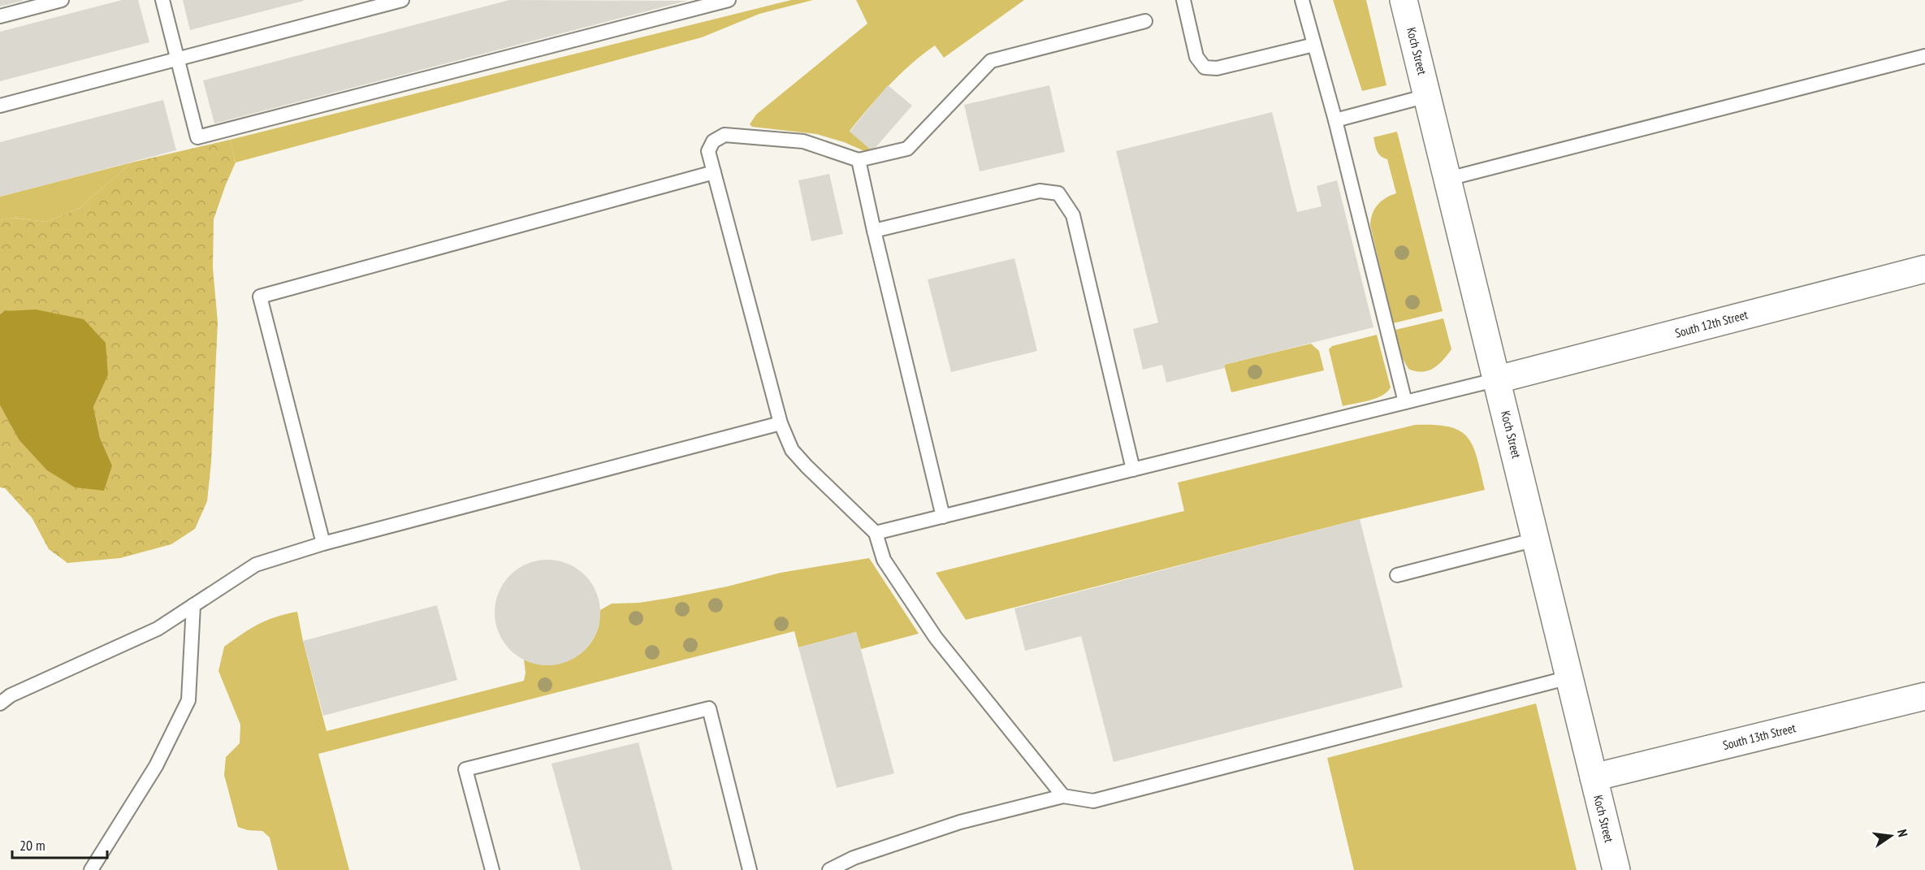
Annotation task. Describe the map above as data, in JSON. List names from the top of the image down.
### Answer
{
  "streets": {
    "street": ["Koch Street", "South 12th Street", "South 13th Street"]
  },
  "crossings": [
    ["Koch Street", "South 12th Street"],
    ["Koch Street", "South 13th Street"]
  ],
  "scale_bar": "20 m",
  "north": "right"
}
